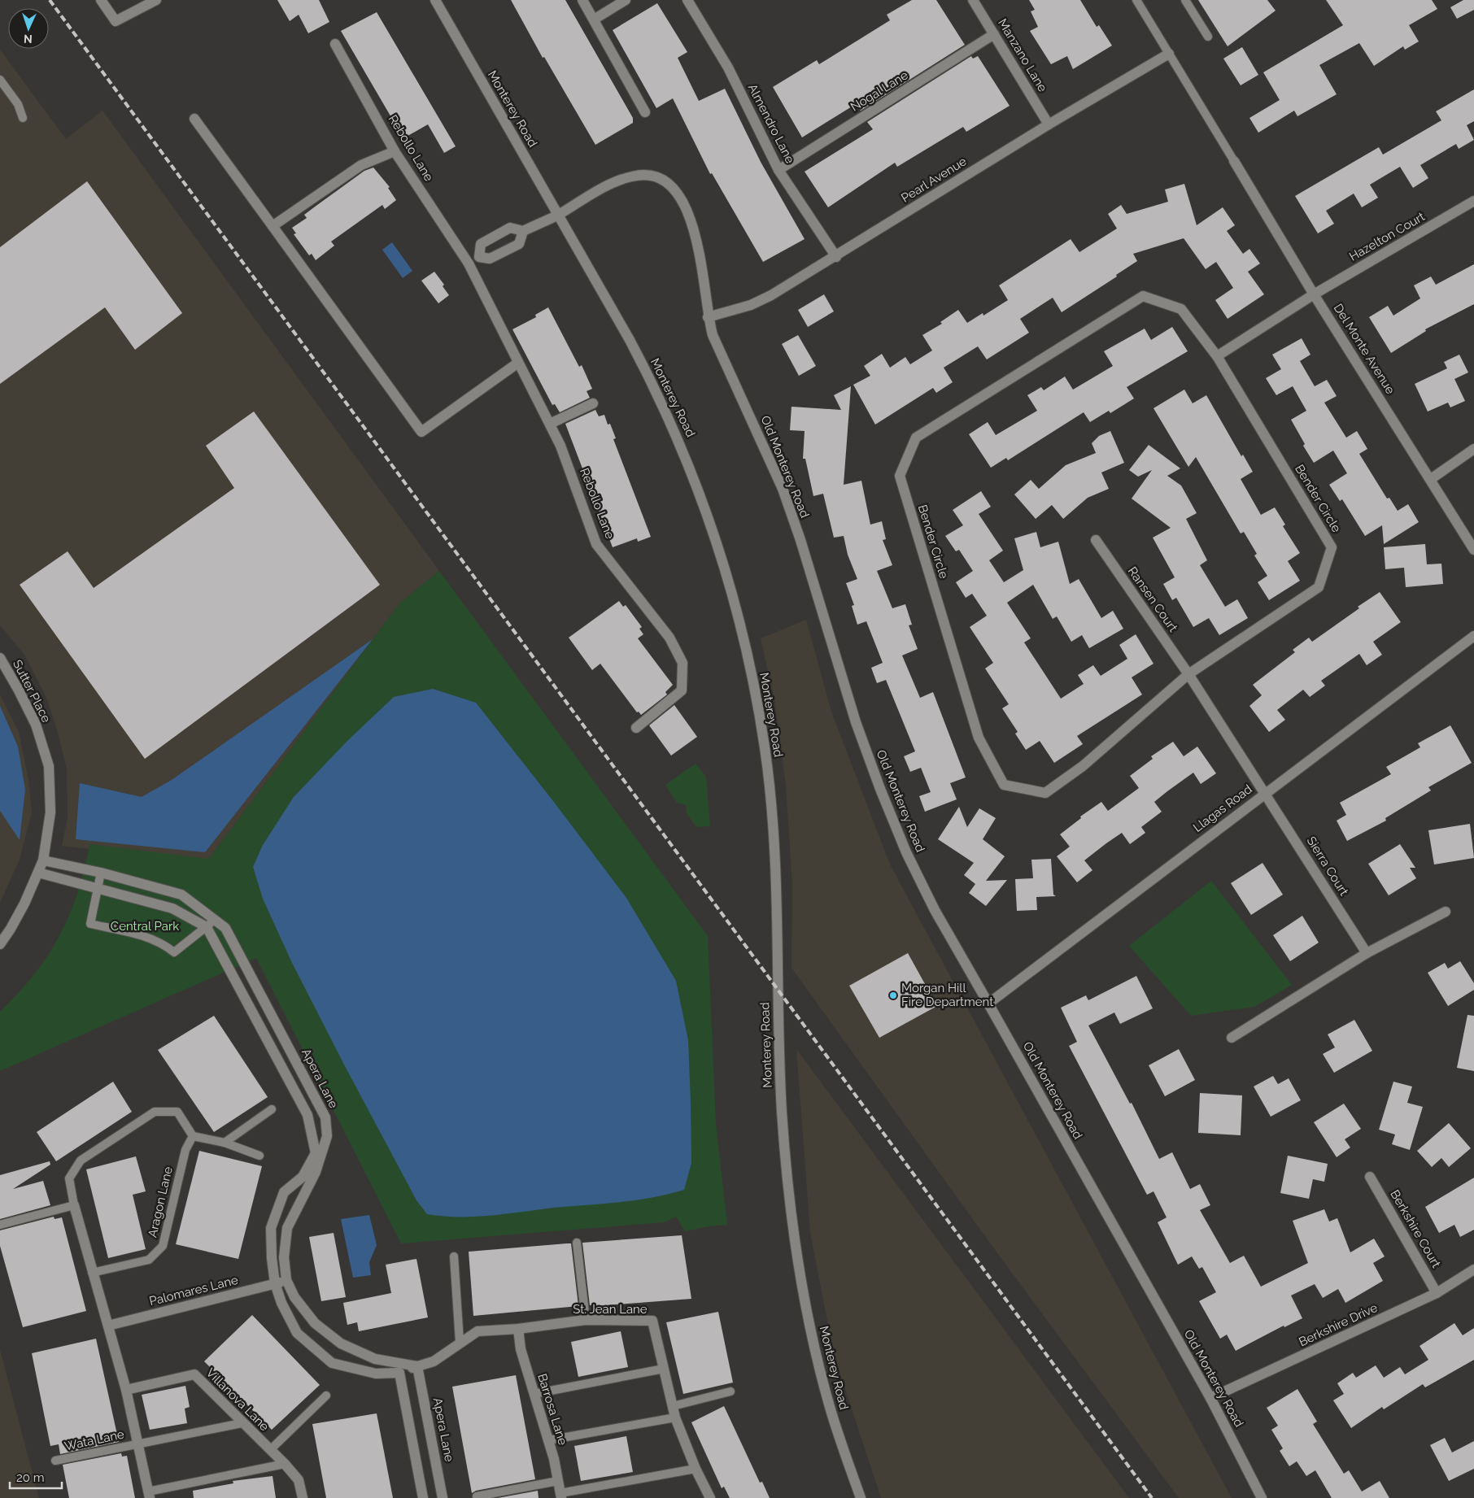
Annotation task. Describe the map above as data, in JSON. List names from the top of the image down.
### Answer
{
  "streets": {
    "street": [
      "Manzano Lane",
      "Nogal Lane",
      "Monterey Road",
      "Almendro Lane",
      "Rebollo Lane",
      "Pearl Avenue",
      "Hazelton Court",
      "Del Monte Avenue",
      "Old Monterey Road",
      "Bender Circle",
      "Ransen Court",
      "Sutter Place",
      "Llagas Road",
      "Sierra Court",
      "Apera Lane",
      "Berkshire Court",
      "Palomares Lane",
      "St. Jean Lane",
      "Berkshire Drive",
      "Villanova Lane",
      "Barrosa Lane"
    ],
    "lane": ["Aragon Lane", "Wata Lane"]
  },
  "crossings": [
    ["Manzano Lane", "Nogal Lane"],
    ["Manzano Lane", "Pearl Avenue"],
    ["Nogal Lane", "Almendro Lane"],
    ["Monterey Road", "Old Monterey Road"],
    ["Almendro Lane", "Pearl Avenue"],
    ["Pearl Avenue", "Old Monterey Road"],
    ["Hazelton Court", "Del Monte Avenue"],
    ["Old Monterey Road", "Llagas Road"],
    ["Old Monterey Road", "Berkshire Drive"],
    ["Bender Circle", "Ransen Court"],
    ["Sutter Place", "Apera Lane"],
    ["Llagas Road", "Sierra Court"],
    ["Apera Lane", "Palomares Lane"],
    ["Apera Lane", "St. Jean Lane"],
    ["Berkshire Court", "Berkshire Drive"],
    ["St. Jean Lane", "Barrosa Lane"],
    ["Villanova Lane", "Wata Lane"]
  ],
  "parks": ["Central Park"],
  "places": ["Morgan Hill Fire Department"],
  "scale_bar": "20 m",
  "north": "bottom"
}
